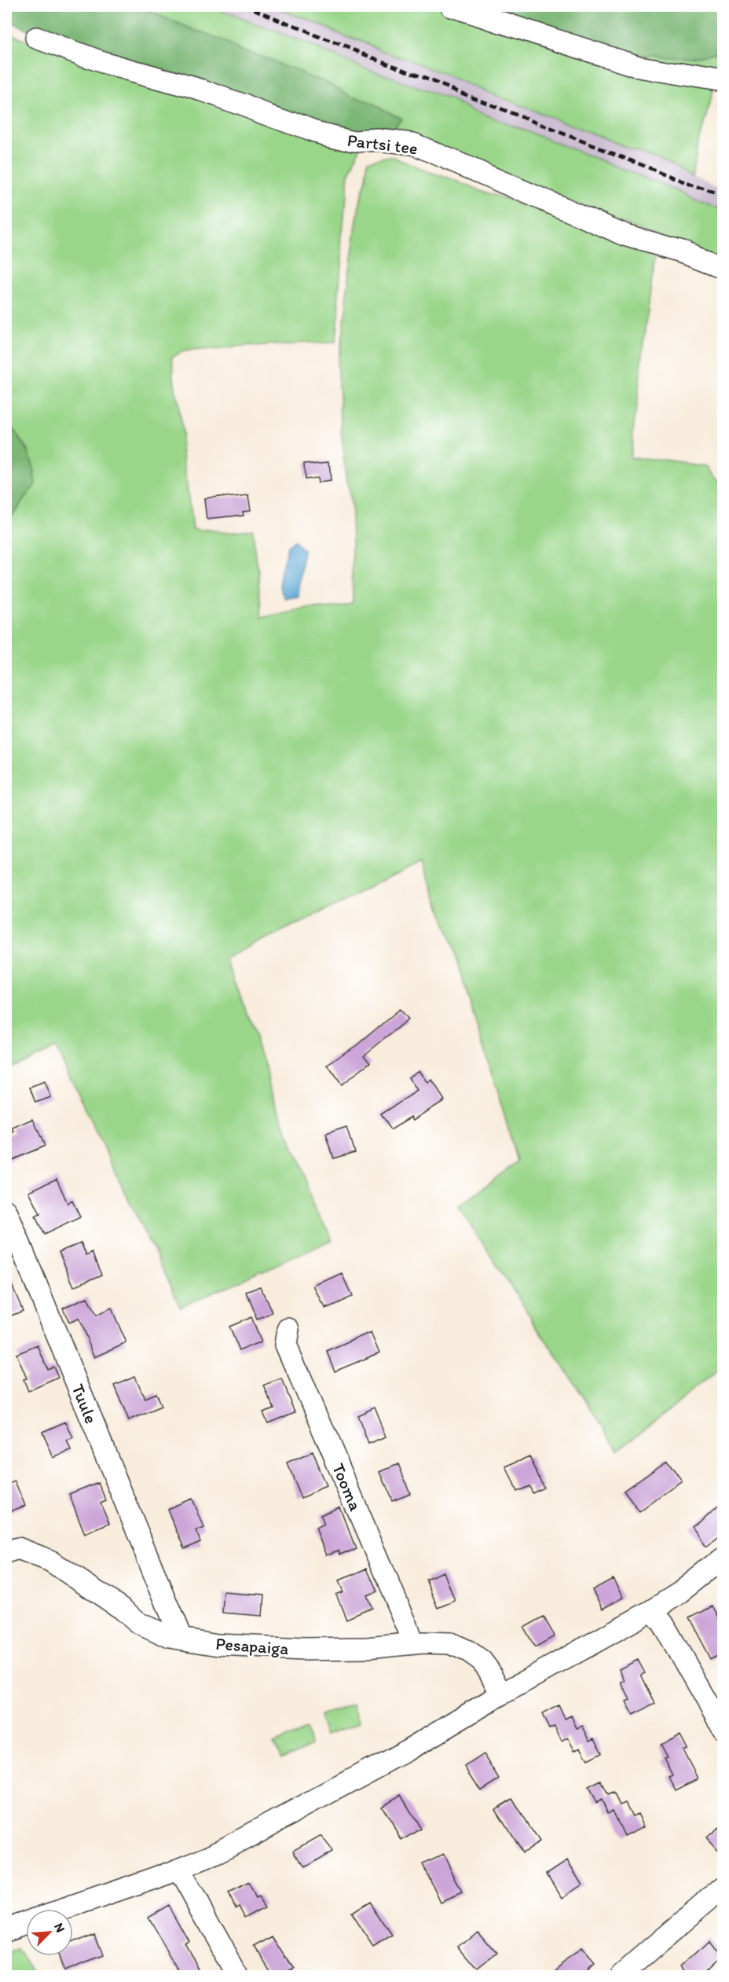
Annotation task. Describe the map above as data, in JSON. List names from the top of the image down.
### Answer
{
  "streets": {
    "street": [
      "Partsi tee",
      "Tuule",
      "Tooma",
      "Pesapaiga"
    ]
  },
  "crossings": [
    ["Tuule", "Pesapaiga"],
    ["Tooma", "Pesapaiga"]
  ],
  "north": "top right"
}
